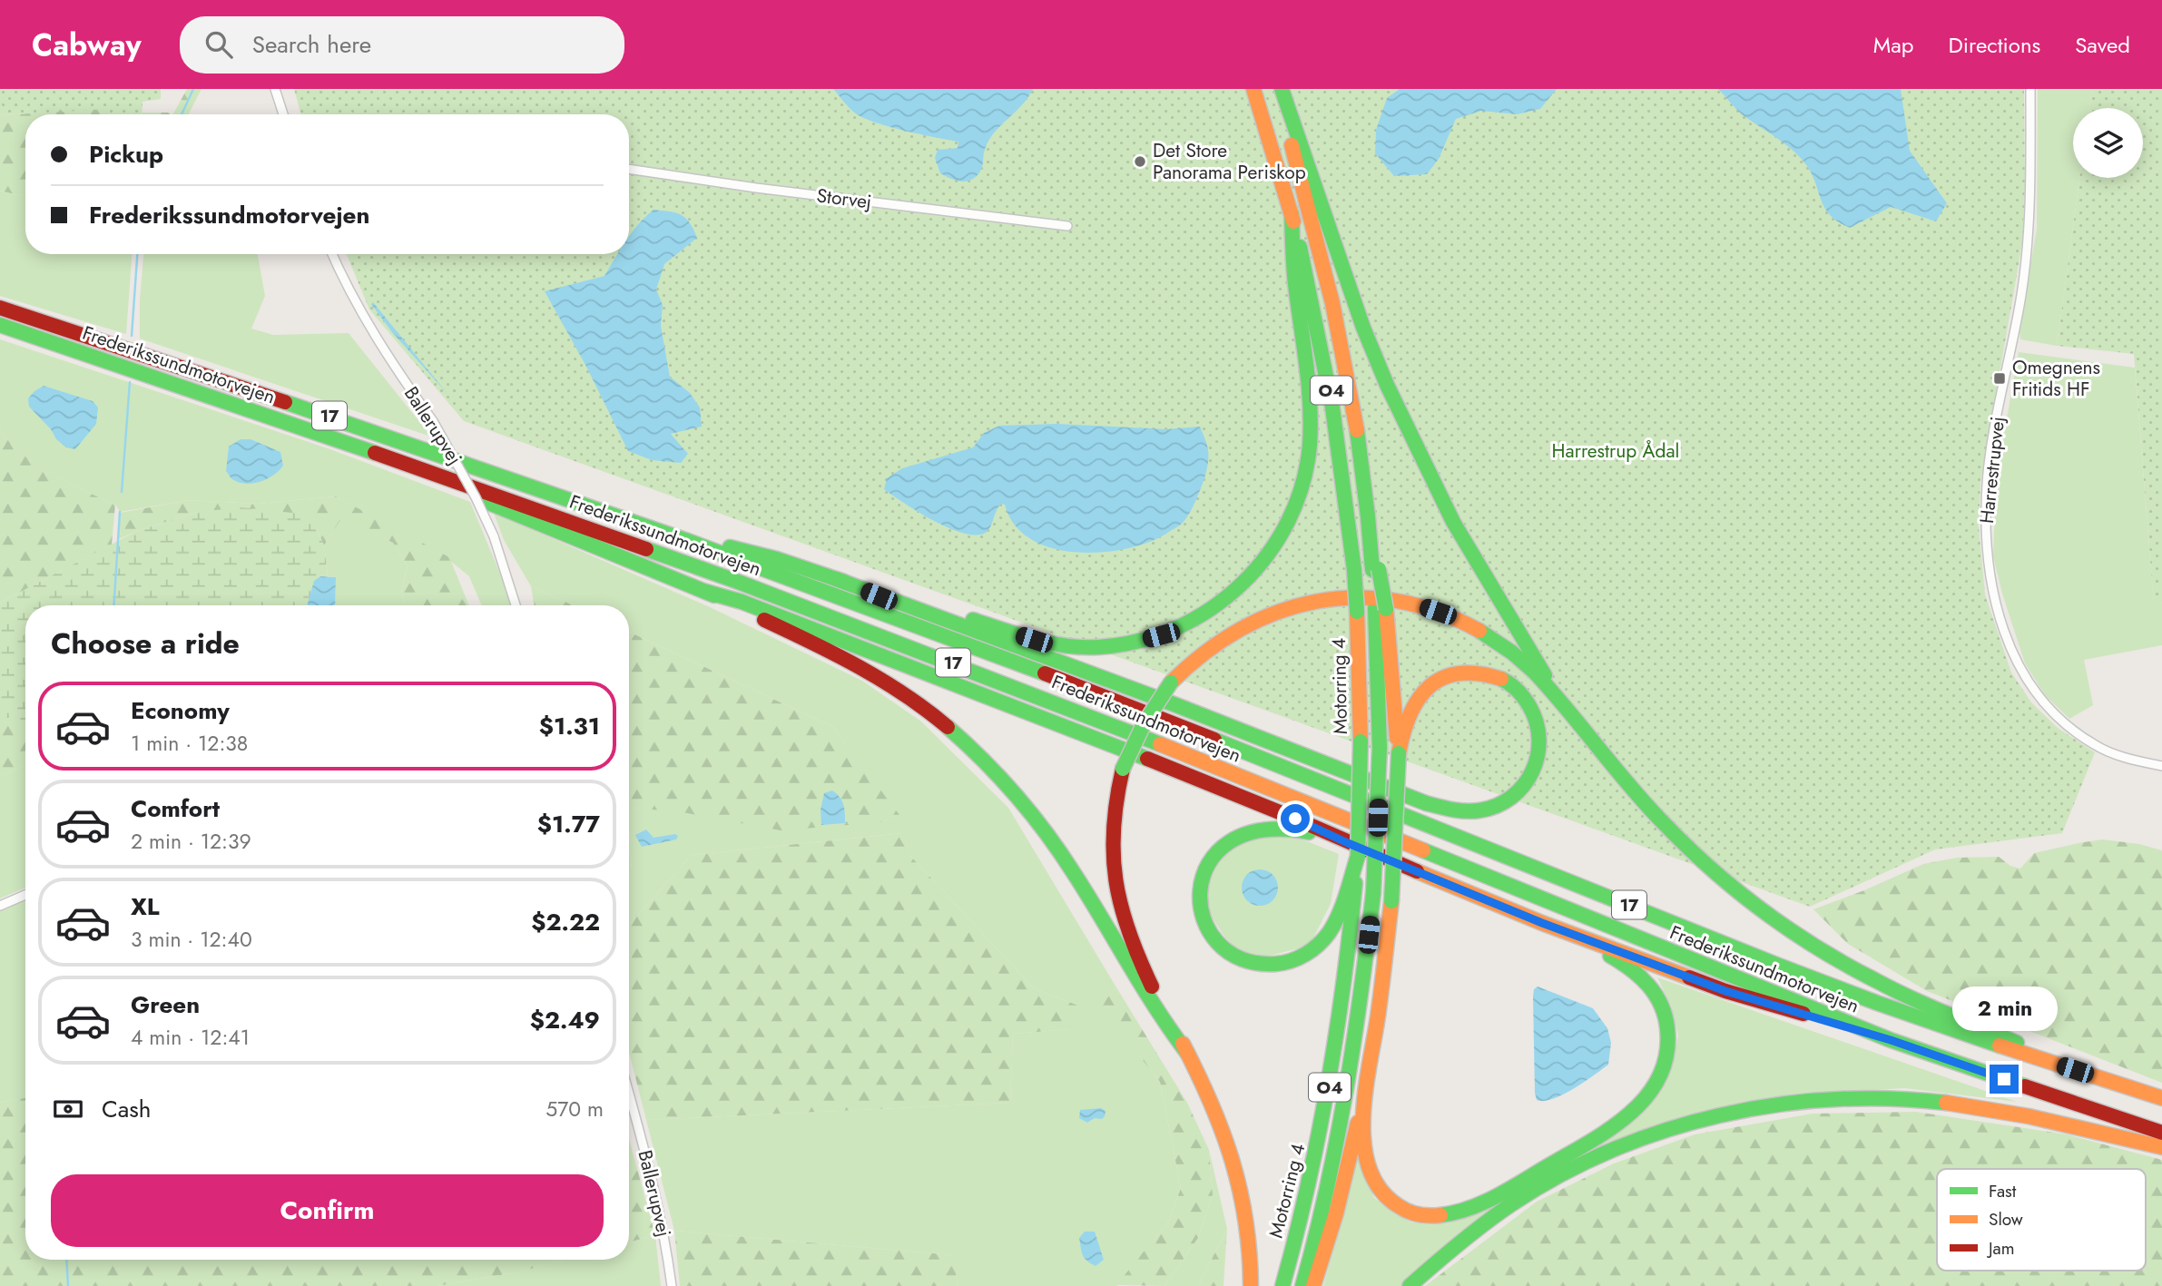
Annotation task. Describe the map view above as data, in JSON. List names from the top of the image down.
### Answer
{
  "streets": {
    "highway": [
      "Frederikssundmotorvejen",
      "O4",
      "17",
      "Motorring 4"
    ],
    "street": ["Storvej", "Ballerupvej", "Harrestrupvej"]
  },
  "parks": ["Harrestrup Ådal"],
  "places": {
    "other": ["Det Store Panorama Periskop"],
    "transit": ["Omegnens Fritids HF"]
  },
  "legend": ["Fast", "Slow", "Jam"],
  "page": {
    "header": "Cabway",
    "search": "Search here",
    "nav": ["Map", "Directions", "Saved"],
    "banner": ["Pickup", "Frederikssundmotorvejen"],
    "heading": "Choose a ride",
    "list": [
      {
        "name": "Economy",
        "note": "1 min · 12:38",
        "value": "$1.31"
      },
      {
        "name": "Comfort",
        "note": "2 min · 12:39",
        "value": "$1.77"
      },
      {
        "name": "XL",
        "note": "3 min · 12:40",
        "value": "$2.22"
      },
      {
        "name": "Green",
        "note": "4 min · 12:41",
        "value": "$2.49"
      }
    ],
    "bubble": "2 min",
    "pay": ["Cash", "570 m"],
    "buttons": "Confirm"
  }
}
